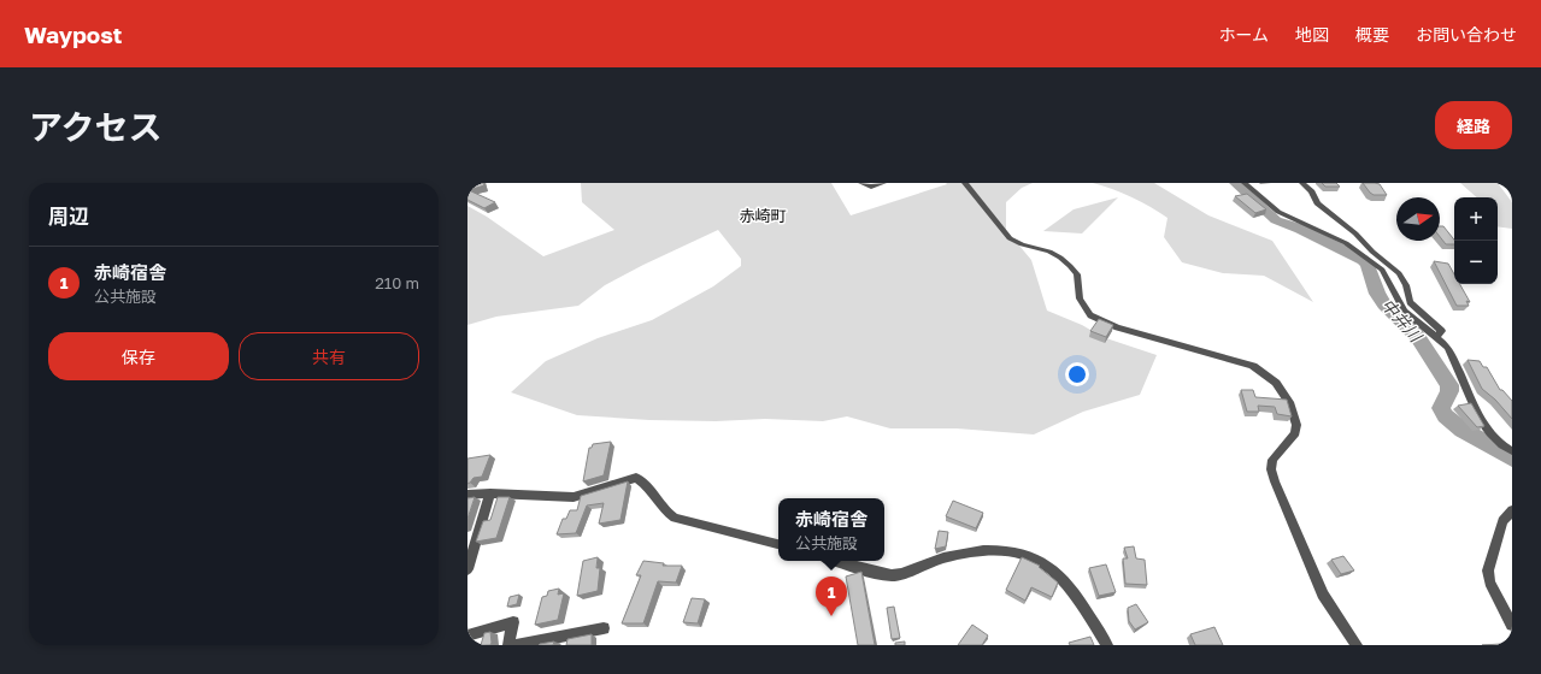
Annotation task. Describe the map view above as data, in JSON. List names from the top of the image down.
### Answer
{
  "districts": ["赤崎町"],
  "water": ["中井川"],
  "north": "right",
  "page": {
    "header": "Waypost",
    "nav": [
      "ホーム",
      "地図",
      "概要",
      "お問い合わせ"
    ],
    "title": "アクセス",
    "buttons": [
      "経路",
      ["保存", "共有"]
    ],
    "heading": "周辺",
    "map_buttons": ["+", "−"],
    "list": [
      {
        "mark": "1",
        "name": "赤崎宿舎",
        "note": "公共施設",
        "value": "210 m"
      }
    ],
    "popup": ["赤崎宿舎", "公共施設"],
    "pins": "1"
  }
}
